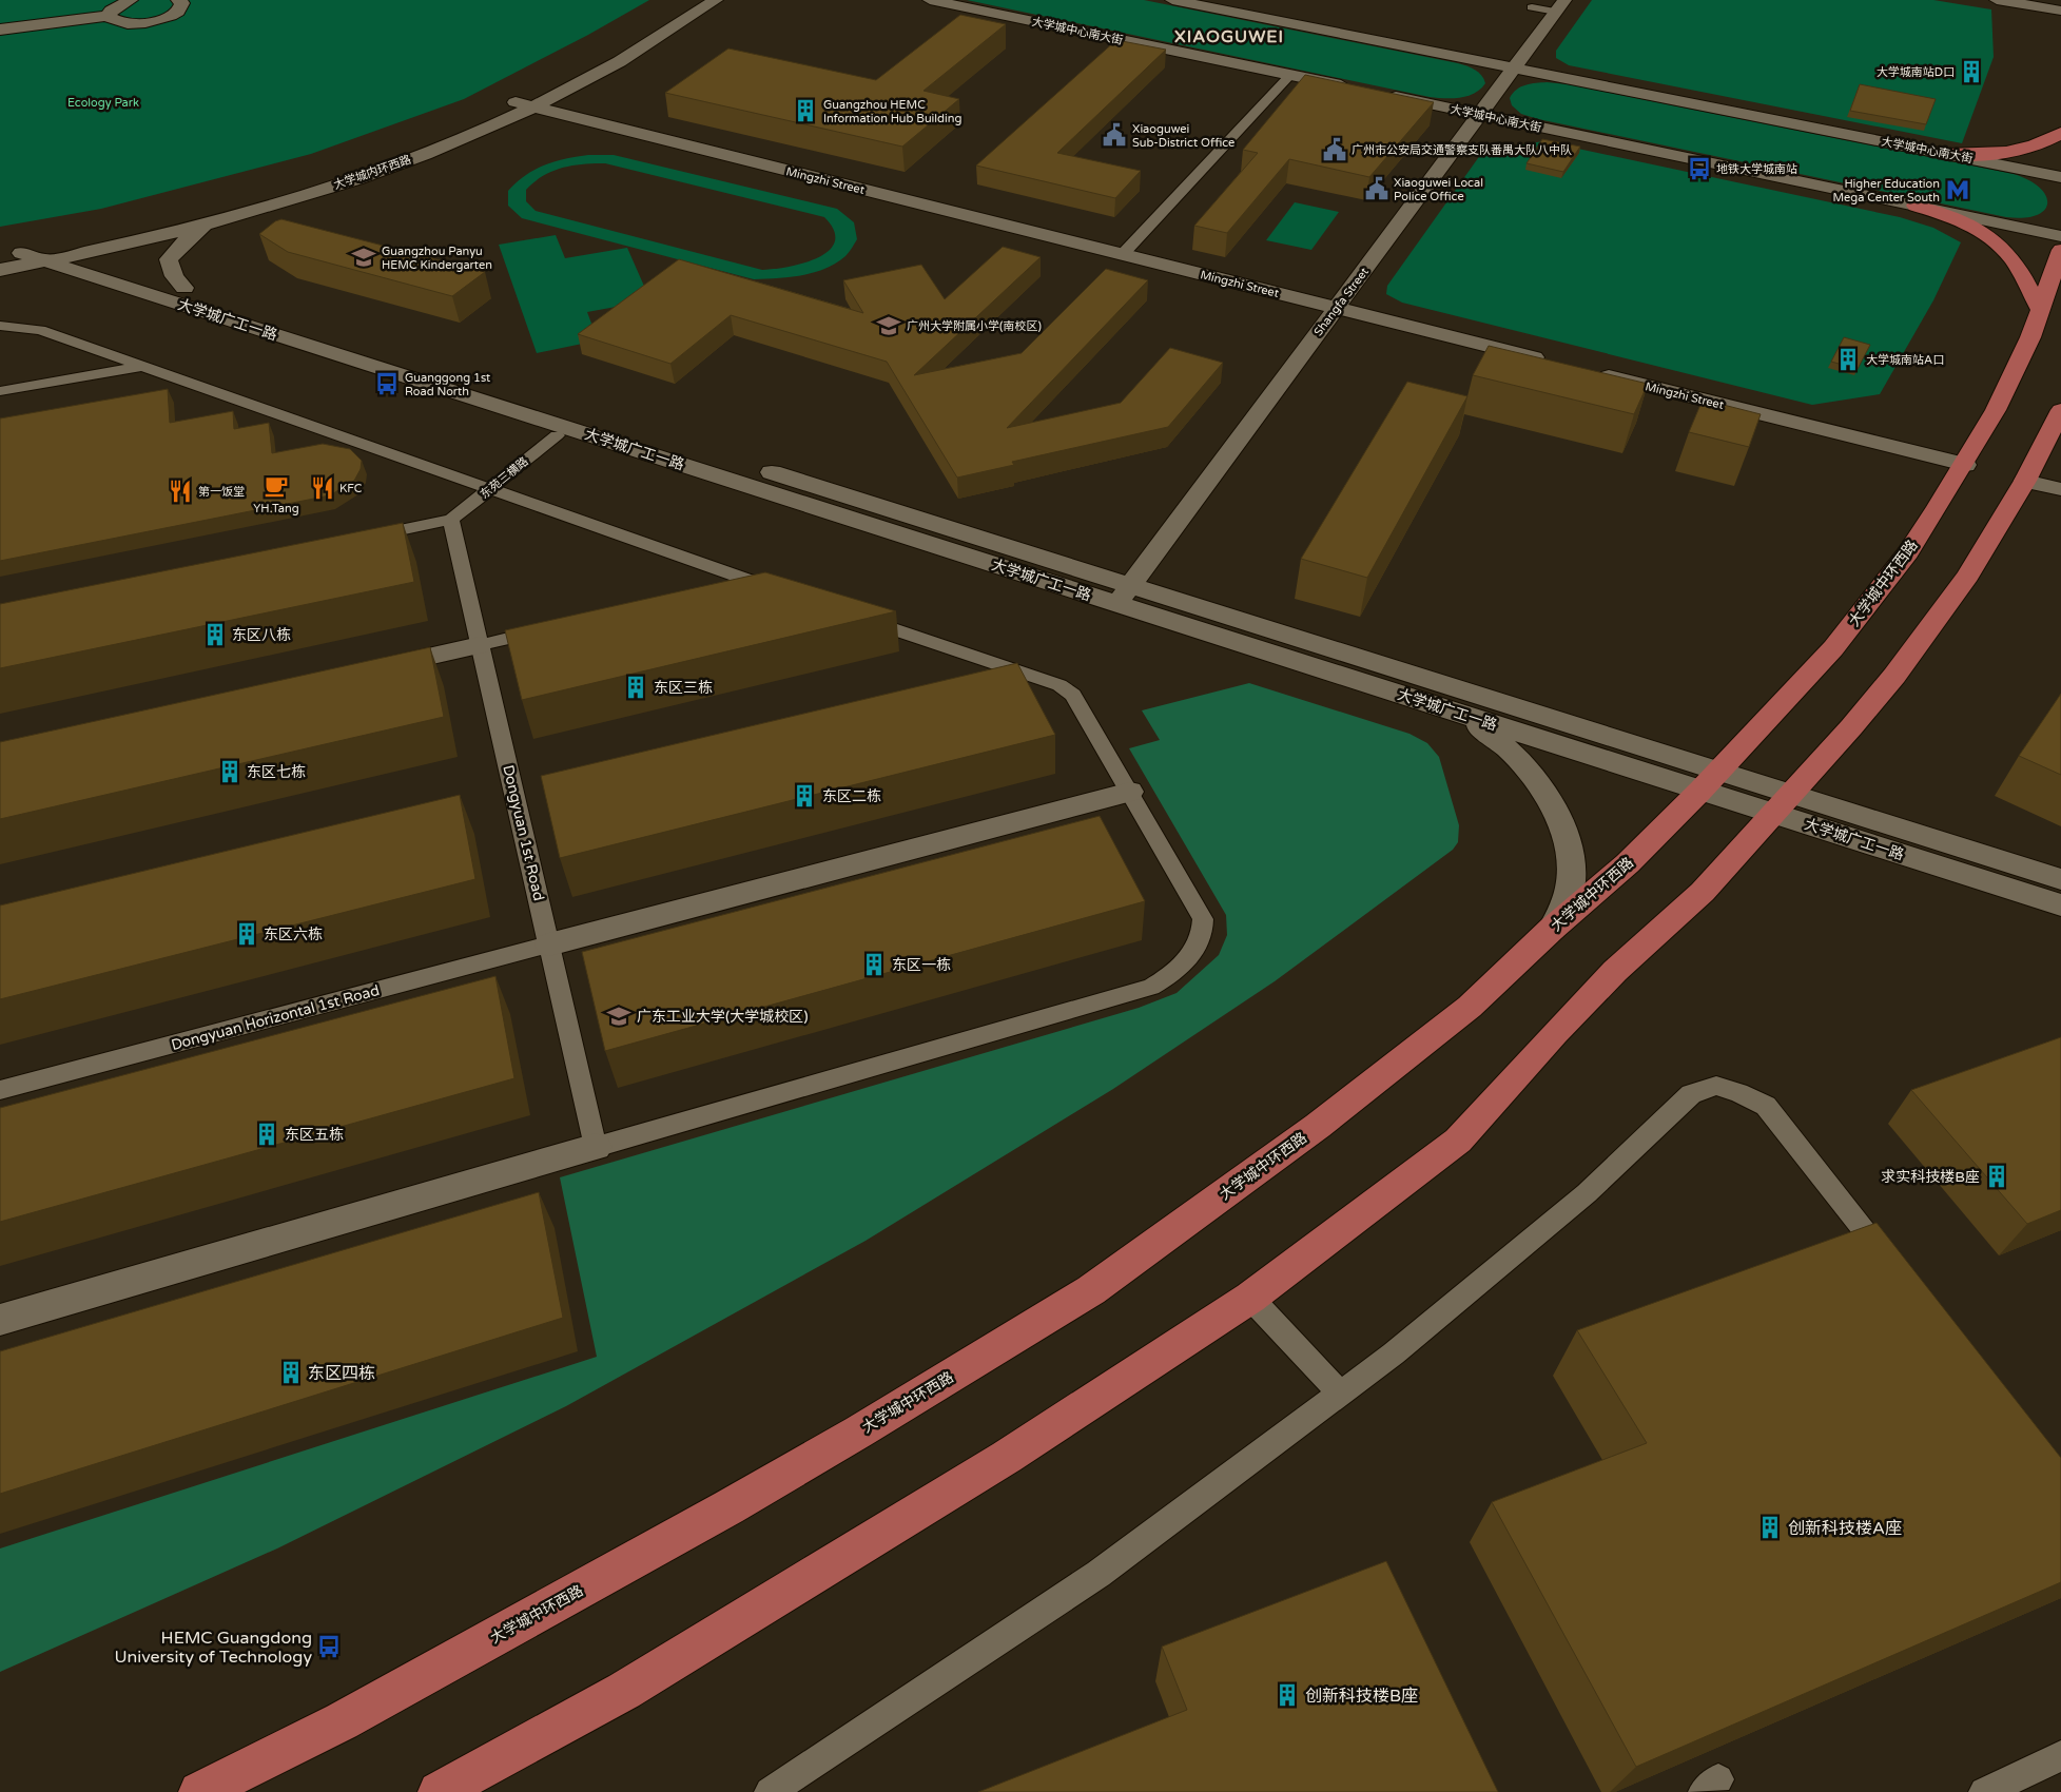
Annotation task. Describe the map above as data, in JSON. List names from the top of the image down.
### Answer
{
  "streets": {
    "main road": [
      "大学城中心南大街",
      "大学城内环西路",
      "Mingzhi Street",
      "Shangfa Street",
      "大学城广工一路",
      "大学城中环西路"
    ],
    "lane": ["东苑三横路", "Dongyuan 1st Road", "Dongyuan Horizontal 1st Road"]
  },
  "crossings": [
    ["大学城中心南大街", "Shangfa Street"],
    ["大学城内环西路", "Mingzhi Street"],
    ["大学城内环西路", "大学城广工一路"],
    ["Mingzhi Street", "Shangfa Street"],
    ["Mingzhi Street", "大学城中环西路"],
    ["Shangfa Street", "大学城广工一路"],
    ["大学城广工一路", "大学城中环西路"],
    ["东苑三横路", "Dongyuan 1st Road"],
    ["Dongyuan 1st Road", "Dongyuan Horizontal 1st Road"]
  ],
  "districts": ["XIAOGUWEI"],
  "parks": ["Ecology Park"],
  "places": {
    "building": [
      "大学城南站D口",
      "Guangzhou HEMC Information Hub Building",
      "大学城南站A口",
      "东区八栋",
      "东区三栋",
      "东区七栋",
      "东区二栋",
      "东区六栋",
      "东区一栋",
      "东区五栋",
      "求实科技楼B座",
      "东区四栋",
      "创新科技楼A座",
      "创新科技楼B座"
    ],
    "public building": ["Xiaoguwei Sub-District Office", "广州市公安局交通警察支队番禺大队八中队", "Xiaoguwei Local Police Office"],
    "bus stop": ["地铁大学城南站", "Guanggong 1st Road North", "HEMC Guangdong University of Technology"],
    "metro station": ["Higher Education Mega Center South"],
    "school or university": ["Guangzhou Panyu HEMC Kindergarten", "广州大学附属小学(南校区)", "广东工业大学(大学城校区)"],
    "cafe": ["YH.Tang"],
    "restaurant": ["KFC", "第一饭堂"]
  }
}
